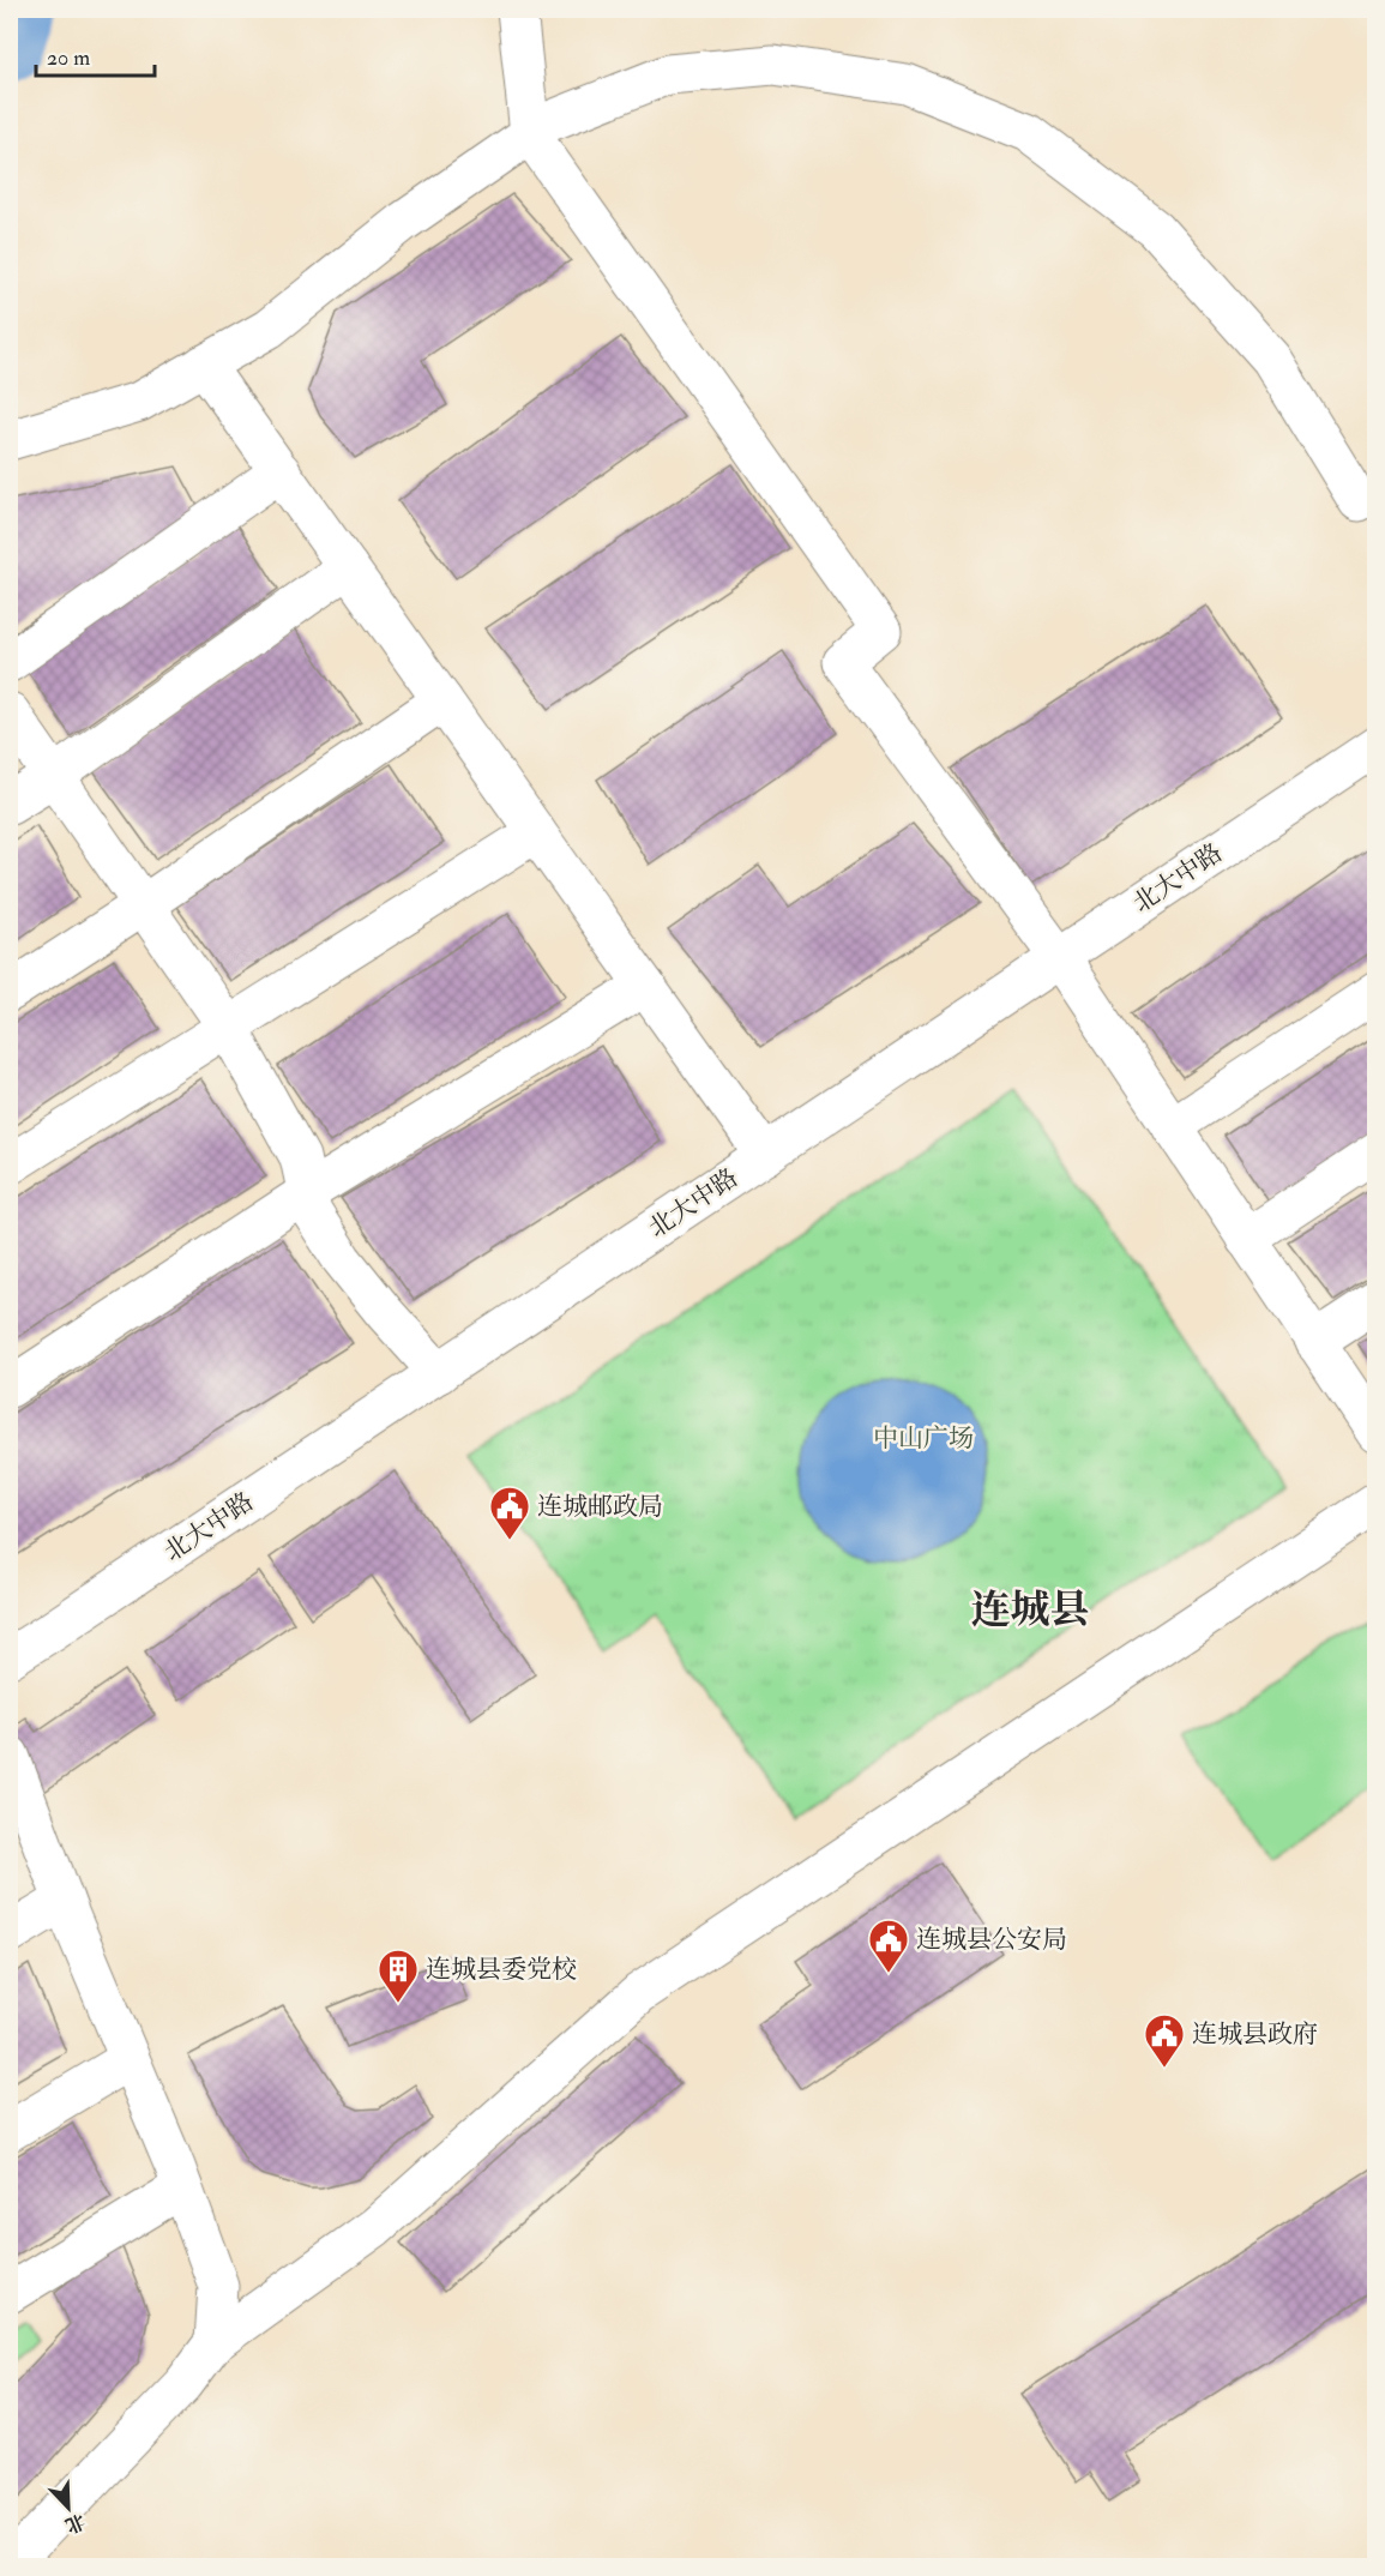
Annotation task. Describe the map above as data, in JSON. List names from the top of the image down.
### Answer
{
  "streets": {
    "street": ["北大中路"]
  },
  "districts": ["连城县"],
  "parks": ["中山广场"],
  "places": {
    "public building": ["连城邮政局", "连城县公安局", "连城县政府"],
    "building": ["连城县委党校"]
  },
  "scale_bar": "20 m",
  "north": "bottom right"
}
